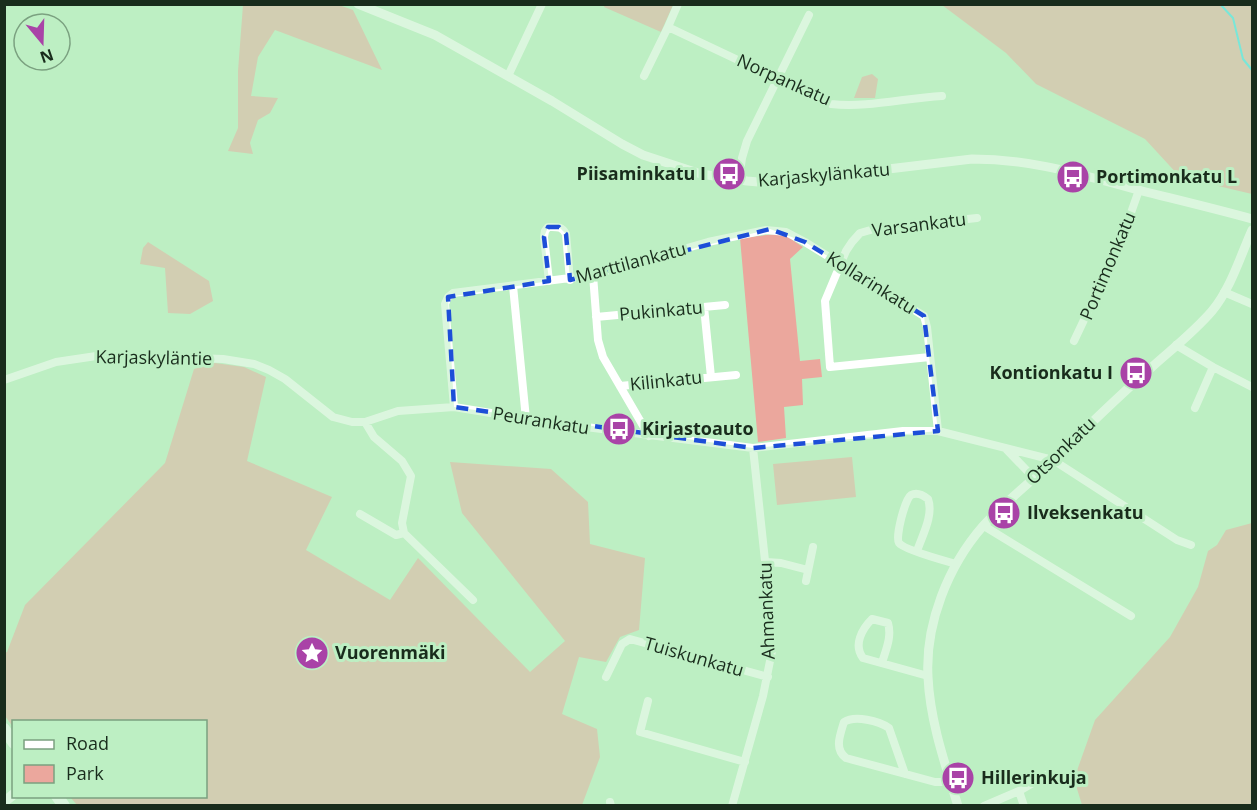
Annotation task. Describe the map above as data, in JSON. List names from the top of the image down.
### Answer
{
  "streets": {
    "street": [
      "Norpankatu",
      "Karjaskylänkatu",
      "Varsankatu",
      "Marttilankatu",
      "Portimonkatu",
      "Kollarinkatu",
      "Pukinkatu",
      "Karjaskyläntie",
      "Kilinkatu",
      "Peurankatu",
      "Otsonkatu",
      "Ahmankatu",
      "Tuiskunkatu"
    ]
  },
  "crossings": [
    ["Karjaskylänkatu", "Portimonkatu"],
    ["Varsankatu", "Kollarinkatu"],
    ["Marttilankatu", "Kollarinkatu"],
    ["Marttilankatu", "Peurankatu"],
    ["Kollarinkatu", "Peurankatu"],
    ["Pukinkatu", "Kilinkatu"],
    ["Karjaskyläntie", "Peurankatu"],
    ["Peurankatu", "Otsonkatu"],
    ["Peurankatu", "Ahmankatu"],
    ["Ahmankatu", "Tuiskunkatu"]
  ],
  "places": {
    "bus stop": [
      "Piisaminkatu I",
      "Portimonkatu L",
      "Kontionkatu I",
      "Kirjastoauto",
      "Ilveksenkatu",
      "Hillerinkuja"
    ],
    "place": ["Vuorenmäki"]
  },
  "legend": ["Road", "Park"],
  "north": "bottom"
}
